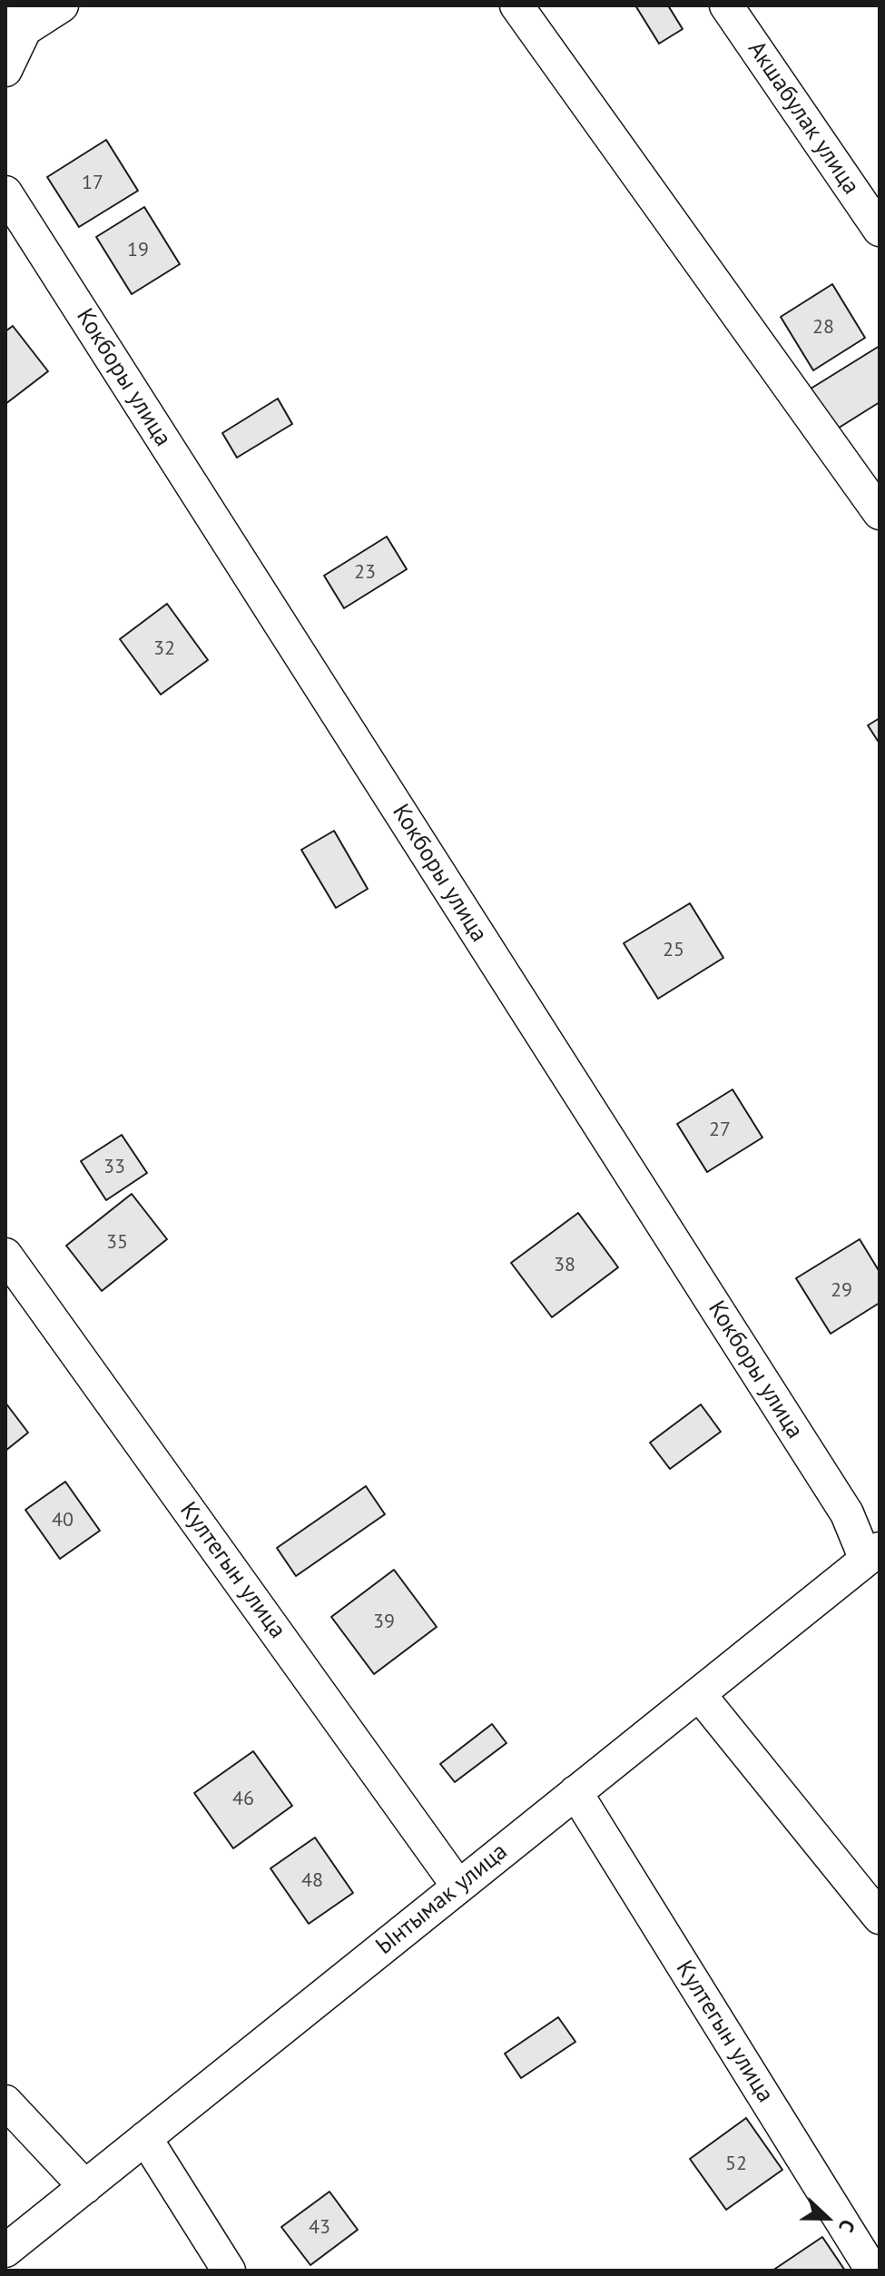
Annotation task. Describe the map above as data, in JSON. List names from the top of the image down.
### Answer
{
  "streets": {
    "street": [
      "Акшабулак улица",
      "Кокборы улица",
      "Култегын улица",
      "Ынтымак улица"
    ]
  },
  "crossings": [
    ["Кокборы улица", "Ынтымак улица"],
    ["Култегын улица", "Ынтымак улица"]
  ],
  "house_numbers": [
    "17",
    "19",
    "28",
    "23",
    "32",
    "25",
    "27",
    "33",
    "35",
    "38",
    "29",
    "40",
    "39",
    "46",
    "48",
    "52",
    "43"
  ],
  "north": "right"
}
